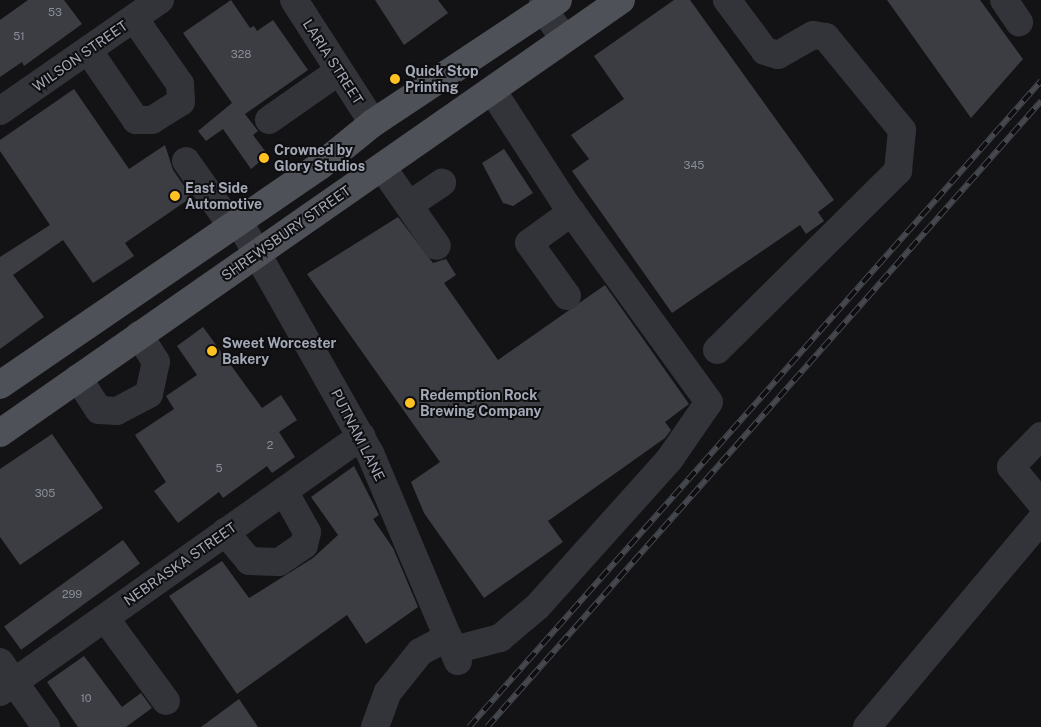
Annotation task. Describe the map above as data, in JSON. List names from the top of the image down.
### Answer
{
  "streets": {
    "main road": ["SHREWSBURY STREET"],
    "street": [
      "WILSON STREET",
      "LARIA STREET",
      "PUTNAM LANE",
      "NEBRASKA STREET"
    ]
  },
  "crossings": [
    ["SHREWSBURY STREET", "PUTNAM LANE"],
    ["PUTNAM LANE", "NEBRASKA STREET"]
  ],
  "places": [
    "Quick Stop Printing",
    "Crowned by Glory Studios",
    "East Side Automotive",
    "Sweet Worcester Bakery",
    "Redemption Rock Brewing Company"
  ],
  "house_numbers": [
    "53",
    "51",
    "328",
    "345",
    "2",
    "5",
    "305",
    "299",
    "10"
  ]
}
